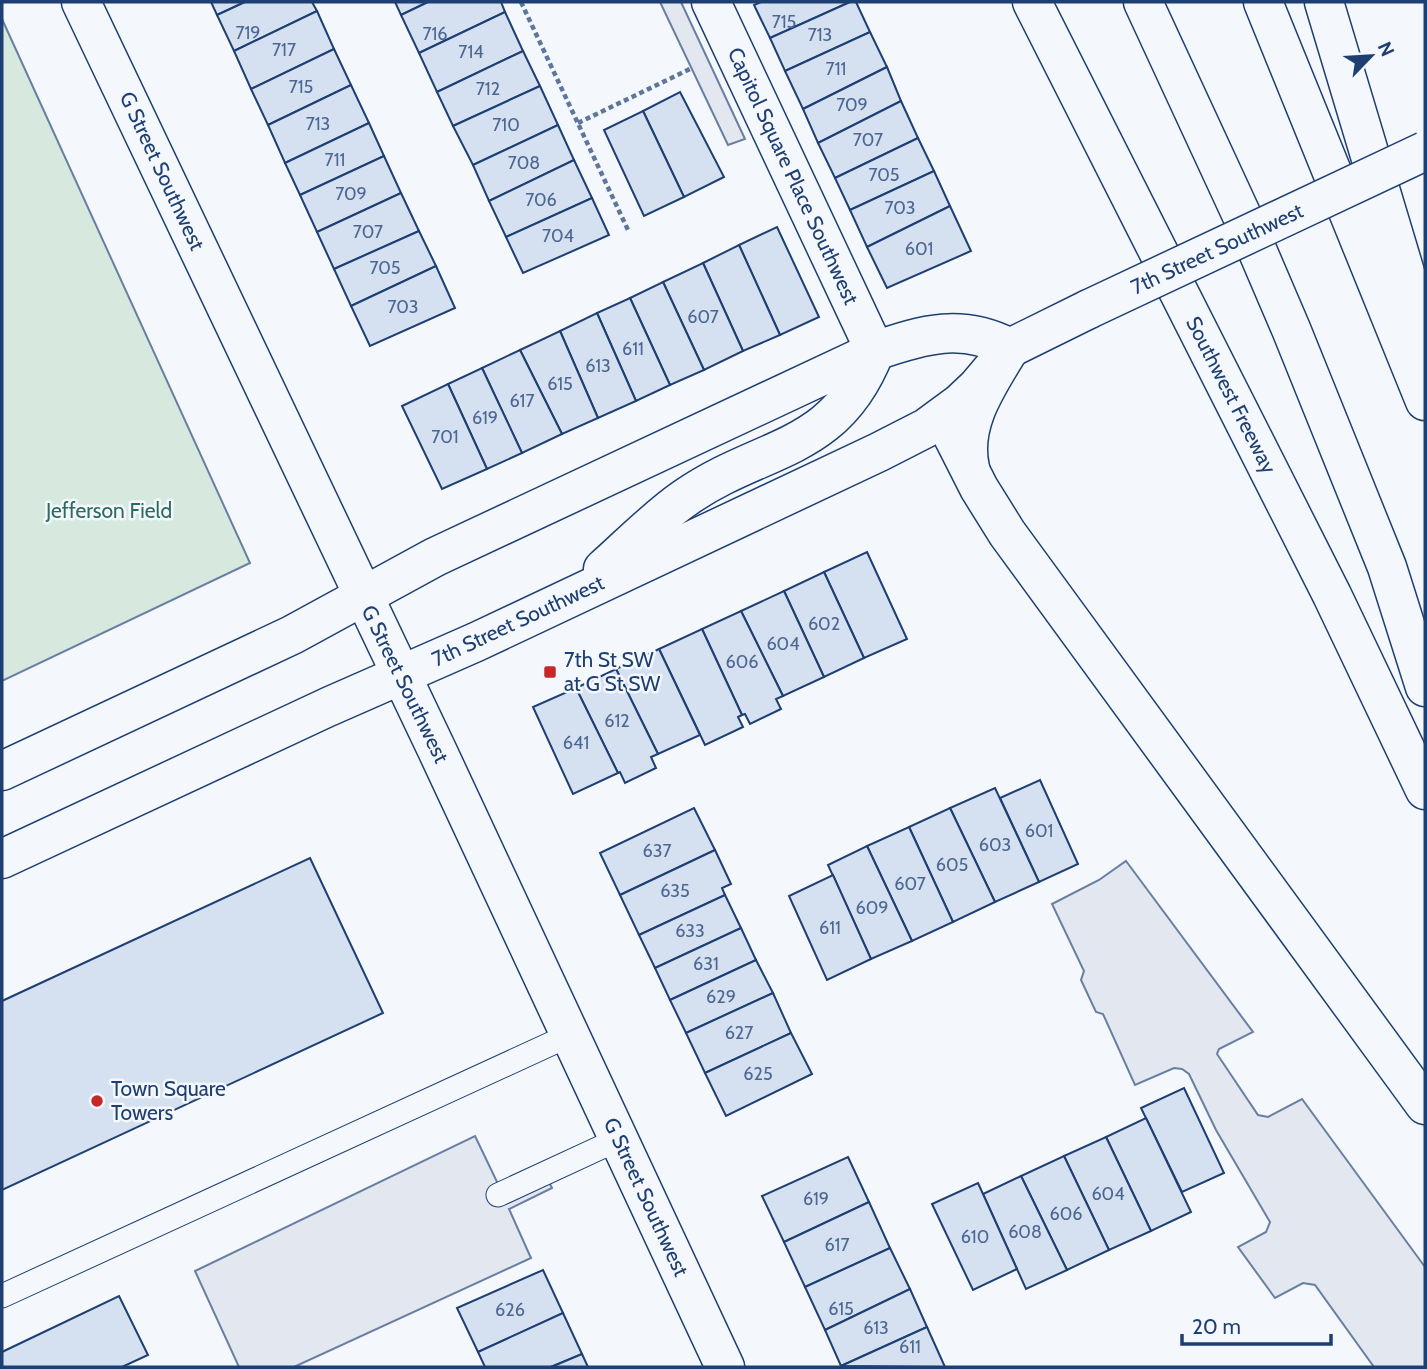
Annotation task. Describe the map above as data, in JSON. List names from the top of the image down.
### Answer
{
  "streets": {
    "main road": [
      "G Street Southwest",
      "Capitol Square Place Southwest",
      "7th Street Southwest",
      "Southwest Freeway"
    ]
  },
  "crossings": [
    ["G Street Southwest", "7th Street Southwest"]
  ],
  "parks": ["Jefferson Field"],
  "places": {
    "transit": ["7th St SW at G St SW"],
    "other": ["Town Square Towers"]
  },
  "house_numbers": [
    "715",
    "719",
    "716",
    "713",
    "717",
    "714",
    "711",
    "715",
    "712",
    "709",
    "713",
    "710",
    "707",
    "711",
    "708",
    "705",
    "709",
    "706",
    "703",
    "707",
    "704",
    "601",
    "705",
    "703",
    "607",
    "611",
    "613",
    "615",
    "617",
    "619",
    "701",
    "602",
    "604",
    "606",
    "612",
    "641",
    "601",
    "603",
    "637",
    "605",
    "607",
    "635",
    "609",
    "611",
    "633",
    "631",
    "629",
    "627",
    "625",
    "604",
    "619",
    "606",
    "608",
    "610",
    "617",
    "615",
    "626",
    "613",
    "611"
  ],
  "scale_bar": "20 m",
  "north": "top right"
}
